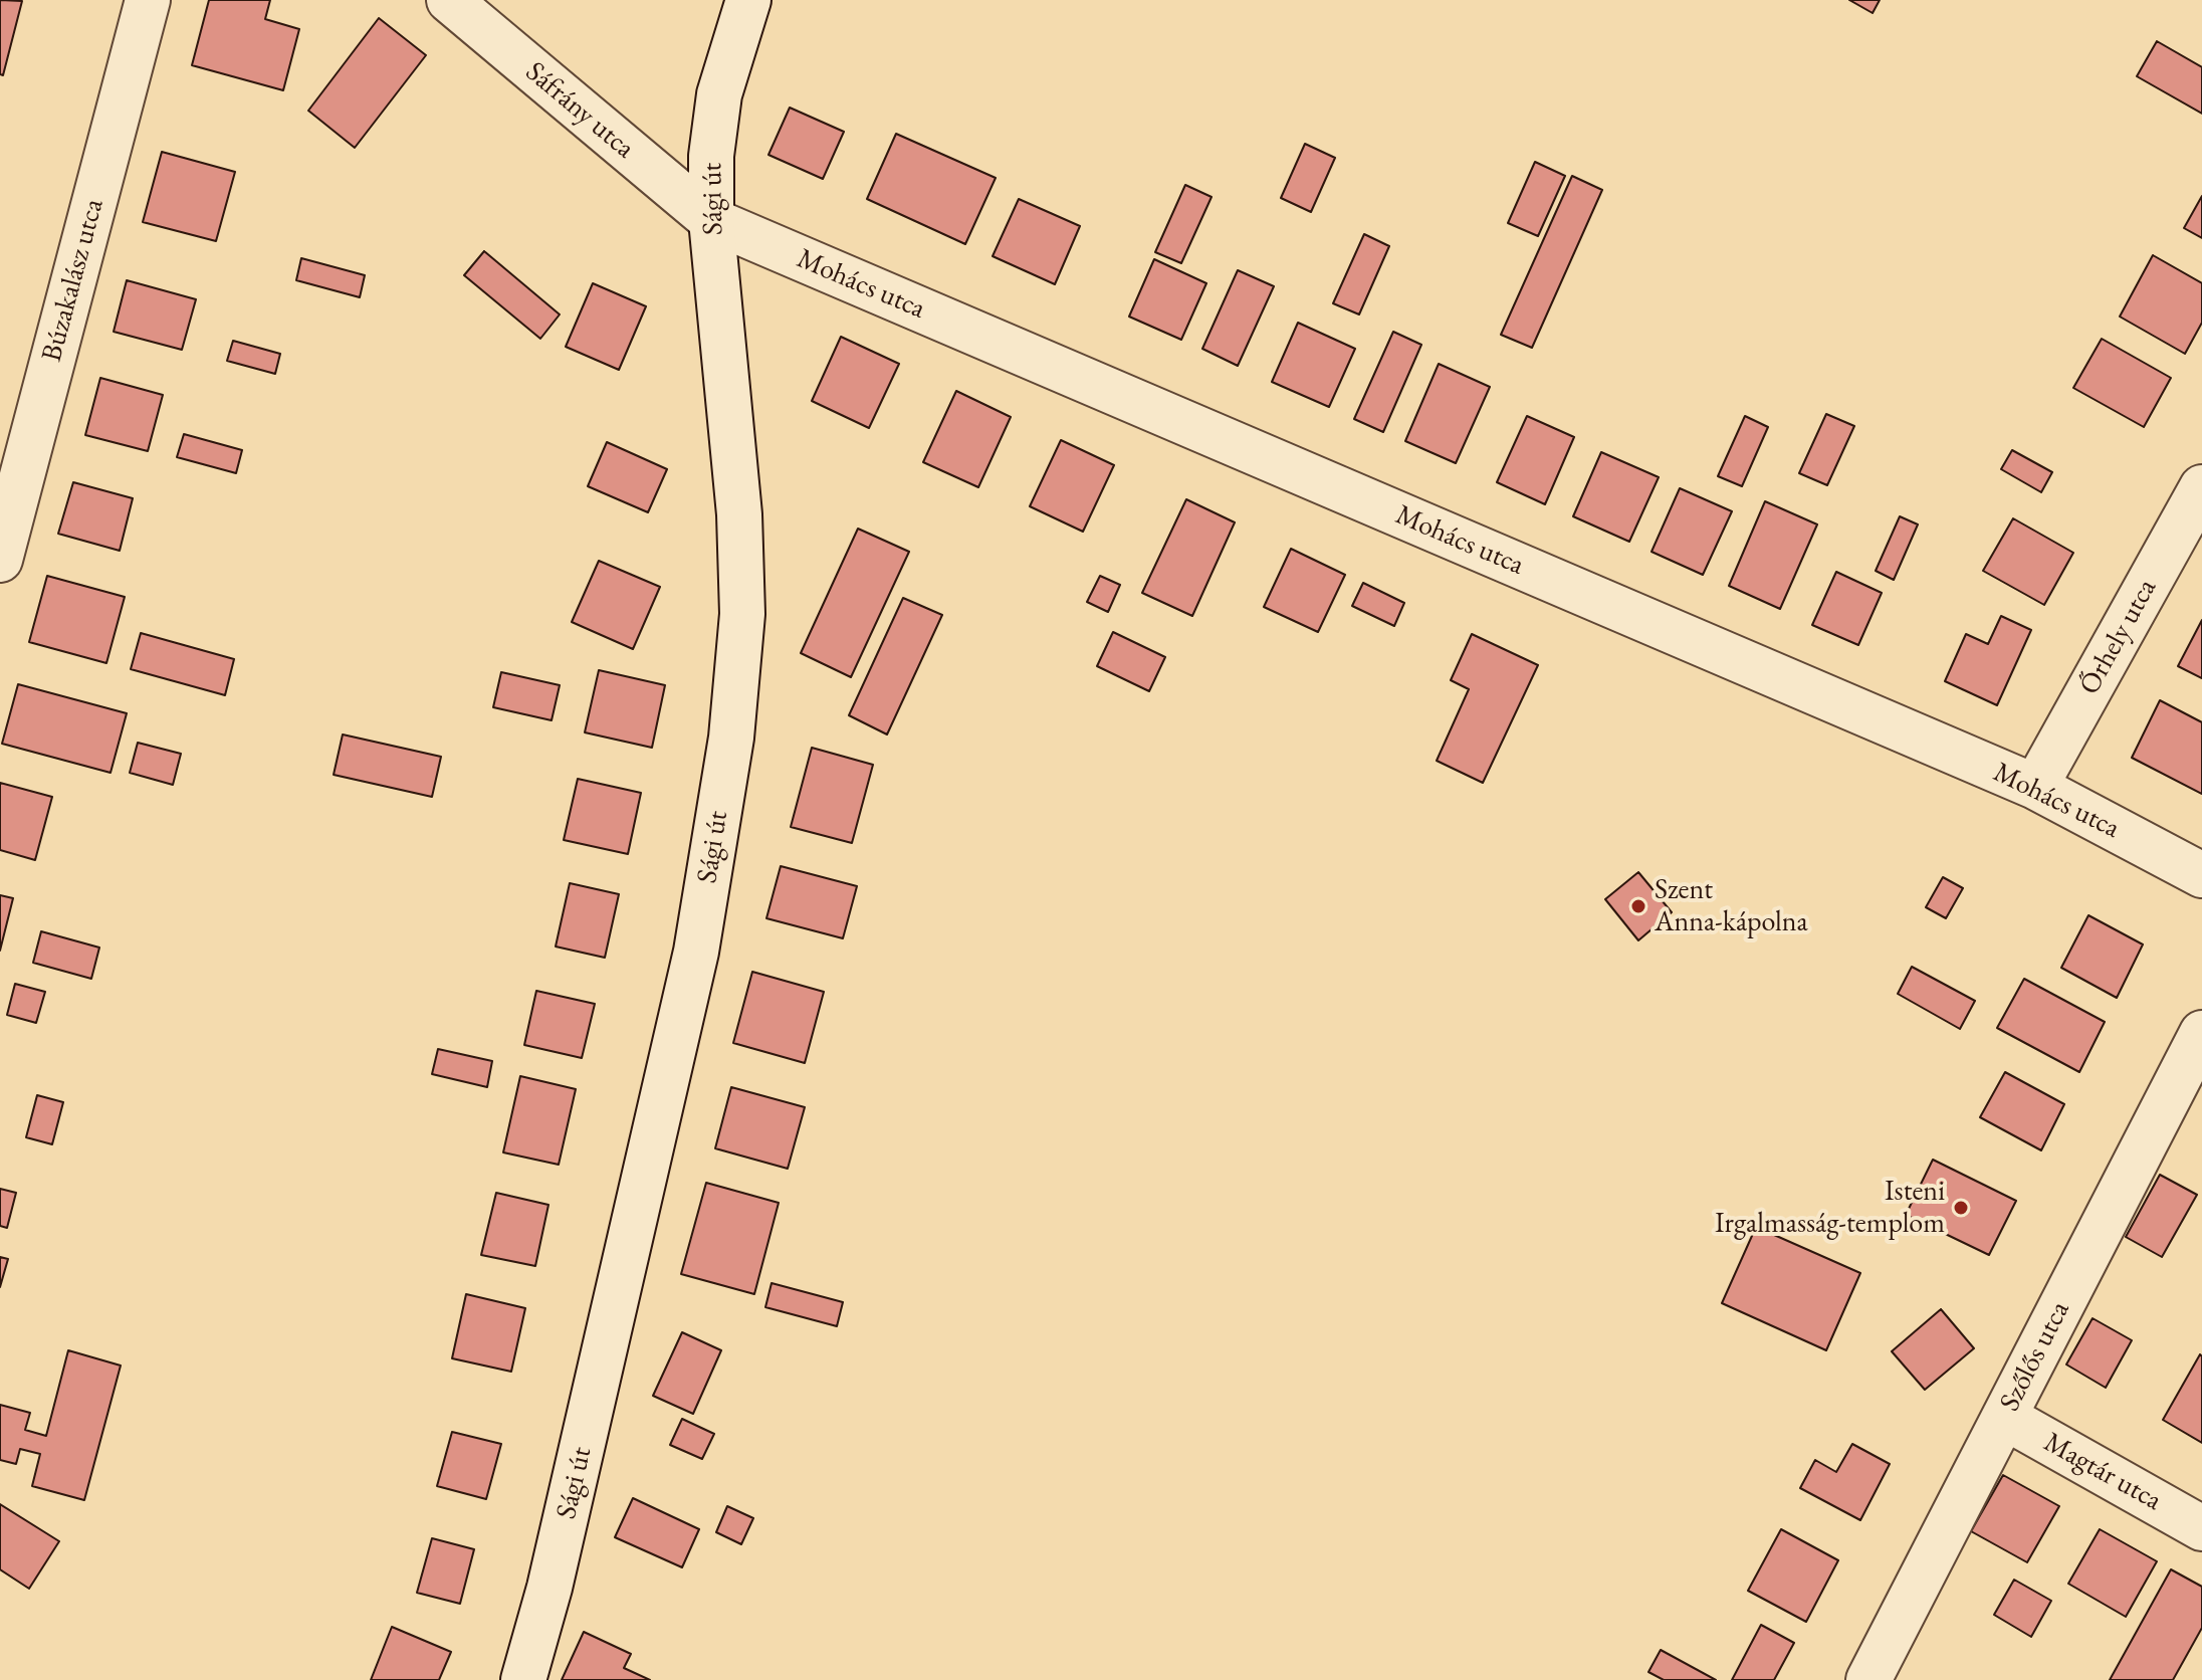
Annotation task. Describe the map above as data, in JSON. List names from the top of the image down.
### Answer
{
  "streets": {
    "street": [
      "Sáfrány utca",
      "Sági út",
      "Búzakalász utca",
      "Mohács utca",
      "Őrhely utca",
      "Szőlős utca",
      "Magtár utca"
    ]
  },
  "crossings": [
    ["Sáfrány utca", "Sági út"],
    ["Sáfrány utca", "Mohács utca"],
    ["Sági út", "Mohács utca"],
    ["Mohács utca", "Őrhely utca"],
    ["Szőlős utca", "Magtár utca"]
  ],
  "places": ["Szent Anna-kápolna", "Isteni Irgalmasság-templom"]
}
